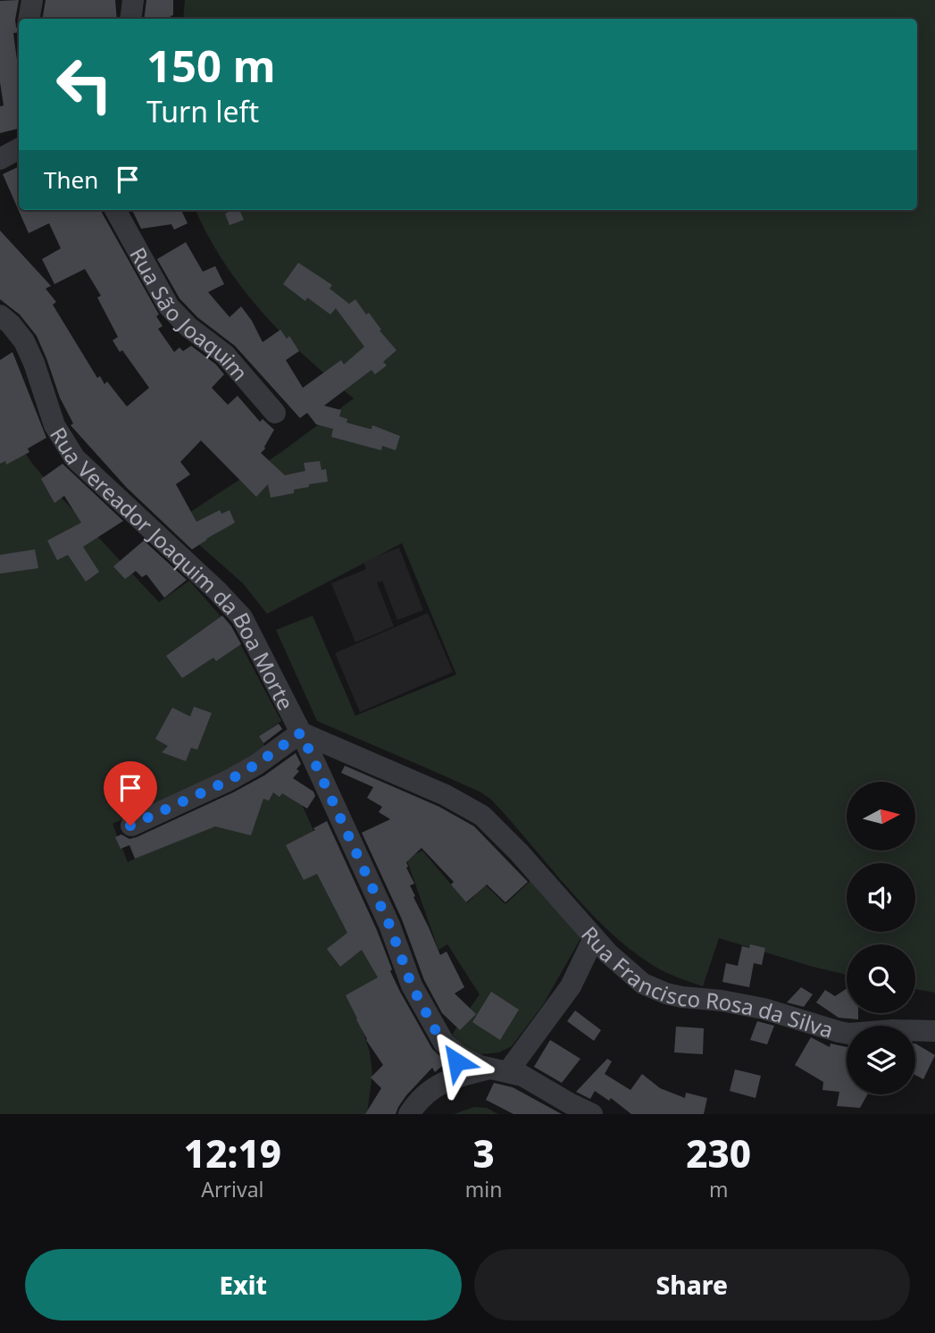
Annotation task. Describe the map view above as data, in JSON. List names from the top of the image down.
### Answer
{
  "streets": {
    "street": ["Rua São Joaquim", "Rua Vereador Joaquim da Boa Morte", "Rua Francisco Rosa da Silva"]
  },
  "crossings": [
    ["Rua Vereador Joaquim da Boa Morte", "Rua Francisco Rosa da Silva"]
  ],
  "north": "right",
  "page": {
    "turn": ["150 m", "Turn left"],
    "then": "Then",
    "eta": [
      "12:19",
      "Arrival",
      "3",
      "min",
      "230",
      "m"
    ],
    "buttons": ["Exit", "Share"]
  }
}
